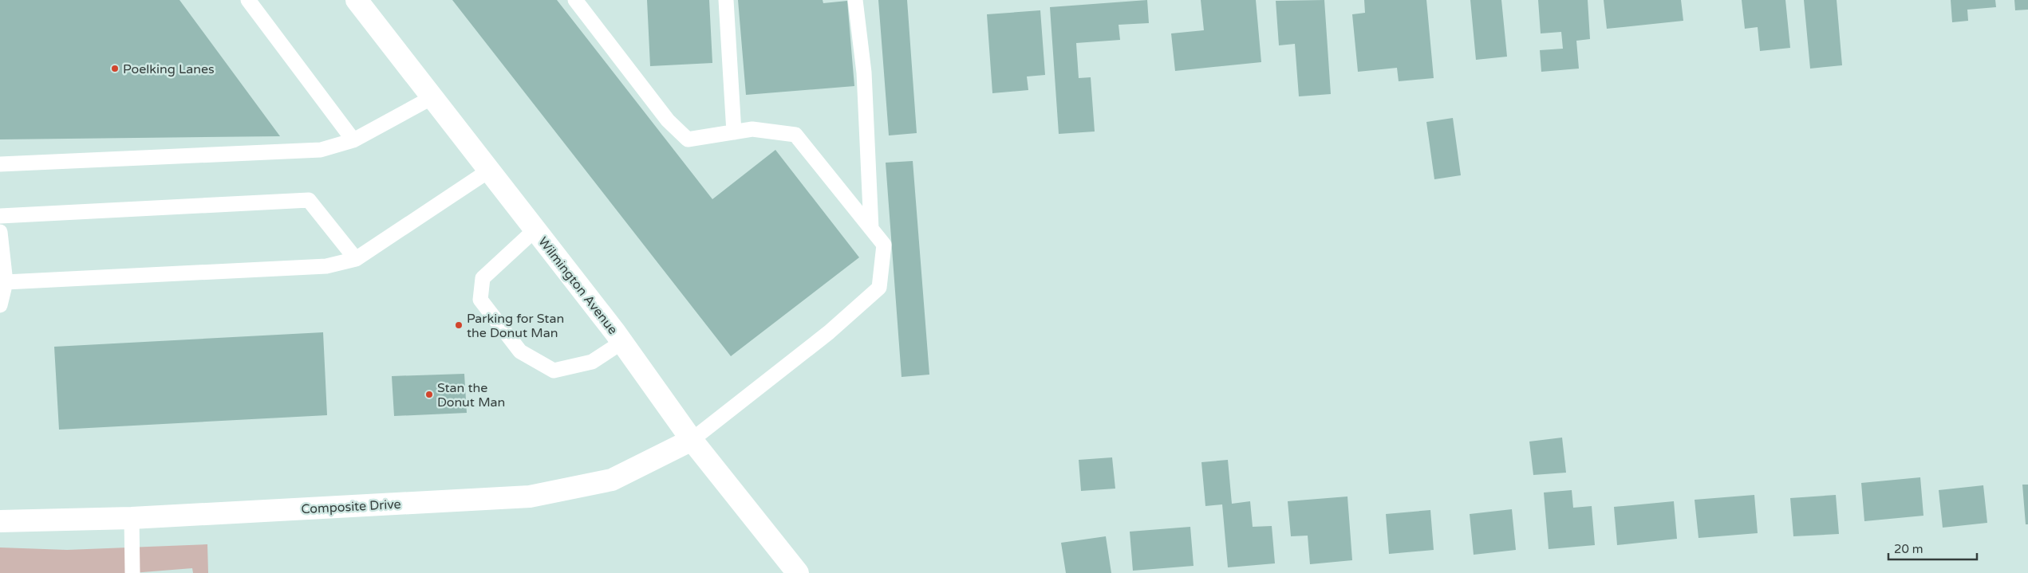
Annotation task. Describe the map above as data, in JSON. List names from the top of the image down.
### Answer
{
  "streets": {
    "main road": ["Wilmington Avenue", "Composite Drive"]
  },
  "crossings": [
    ["Wilmington Avenue", "Composite Drive"]
  ],
  "places": ["Poelking Lanes", "Parking for Stan the Donut Man", "Stan the Donut Man"],
  "scale_bar": "20 m"
}
